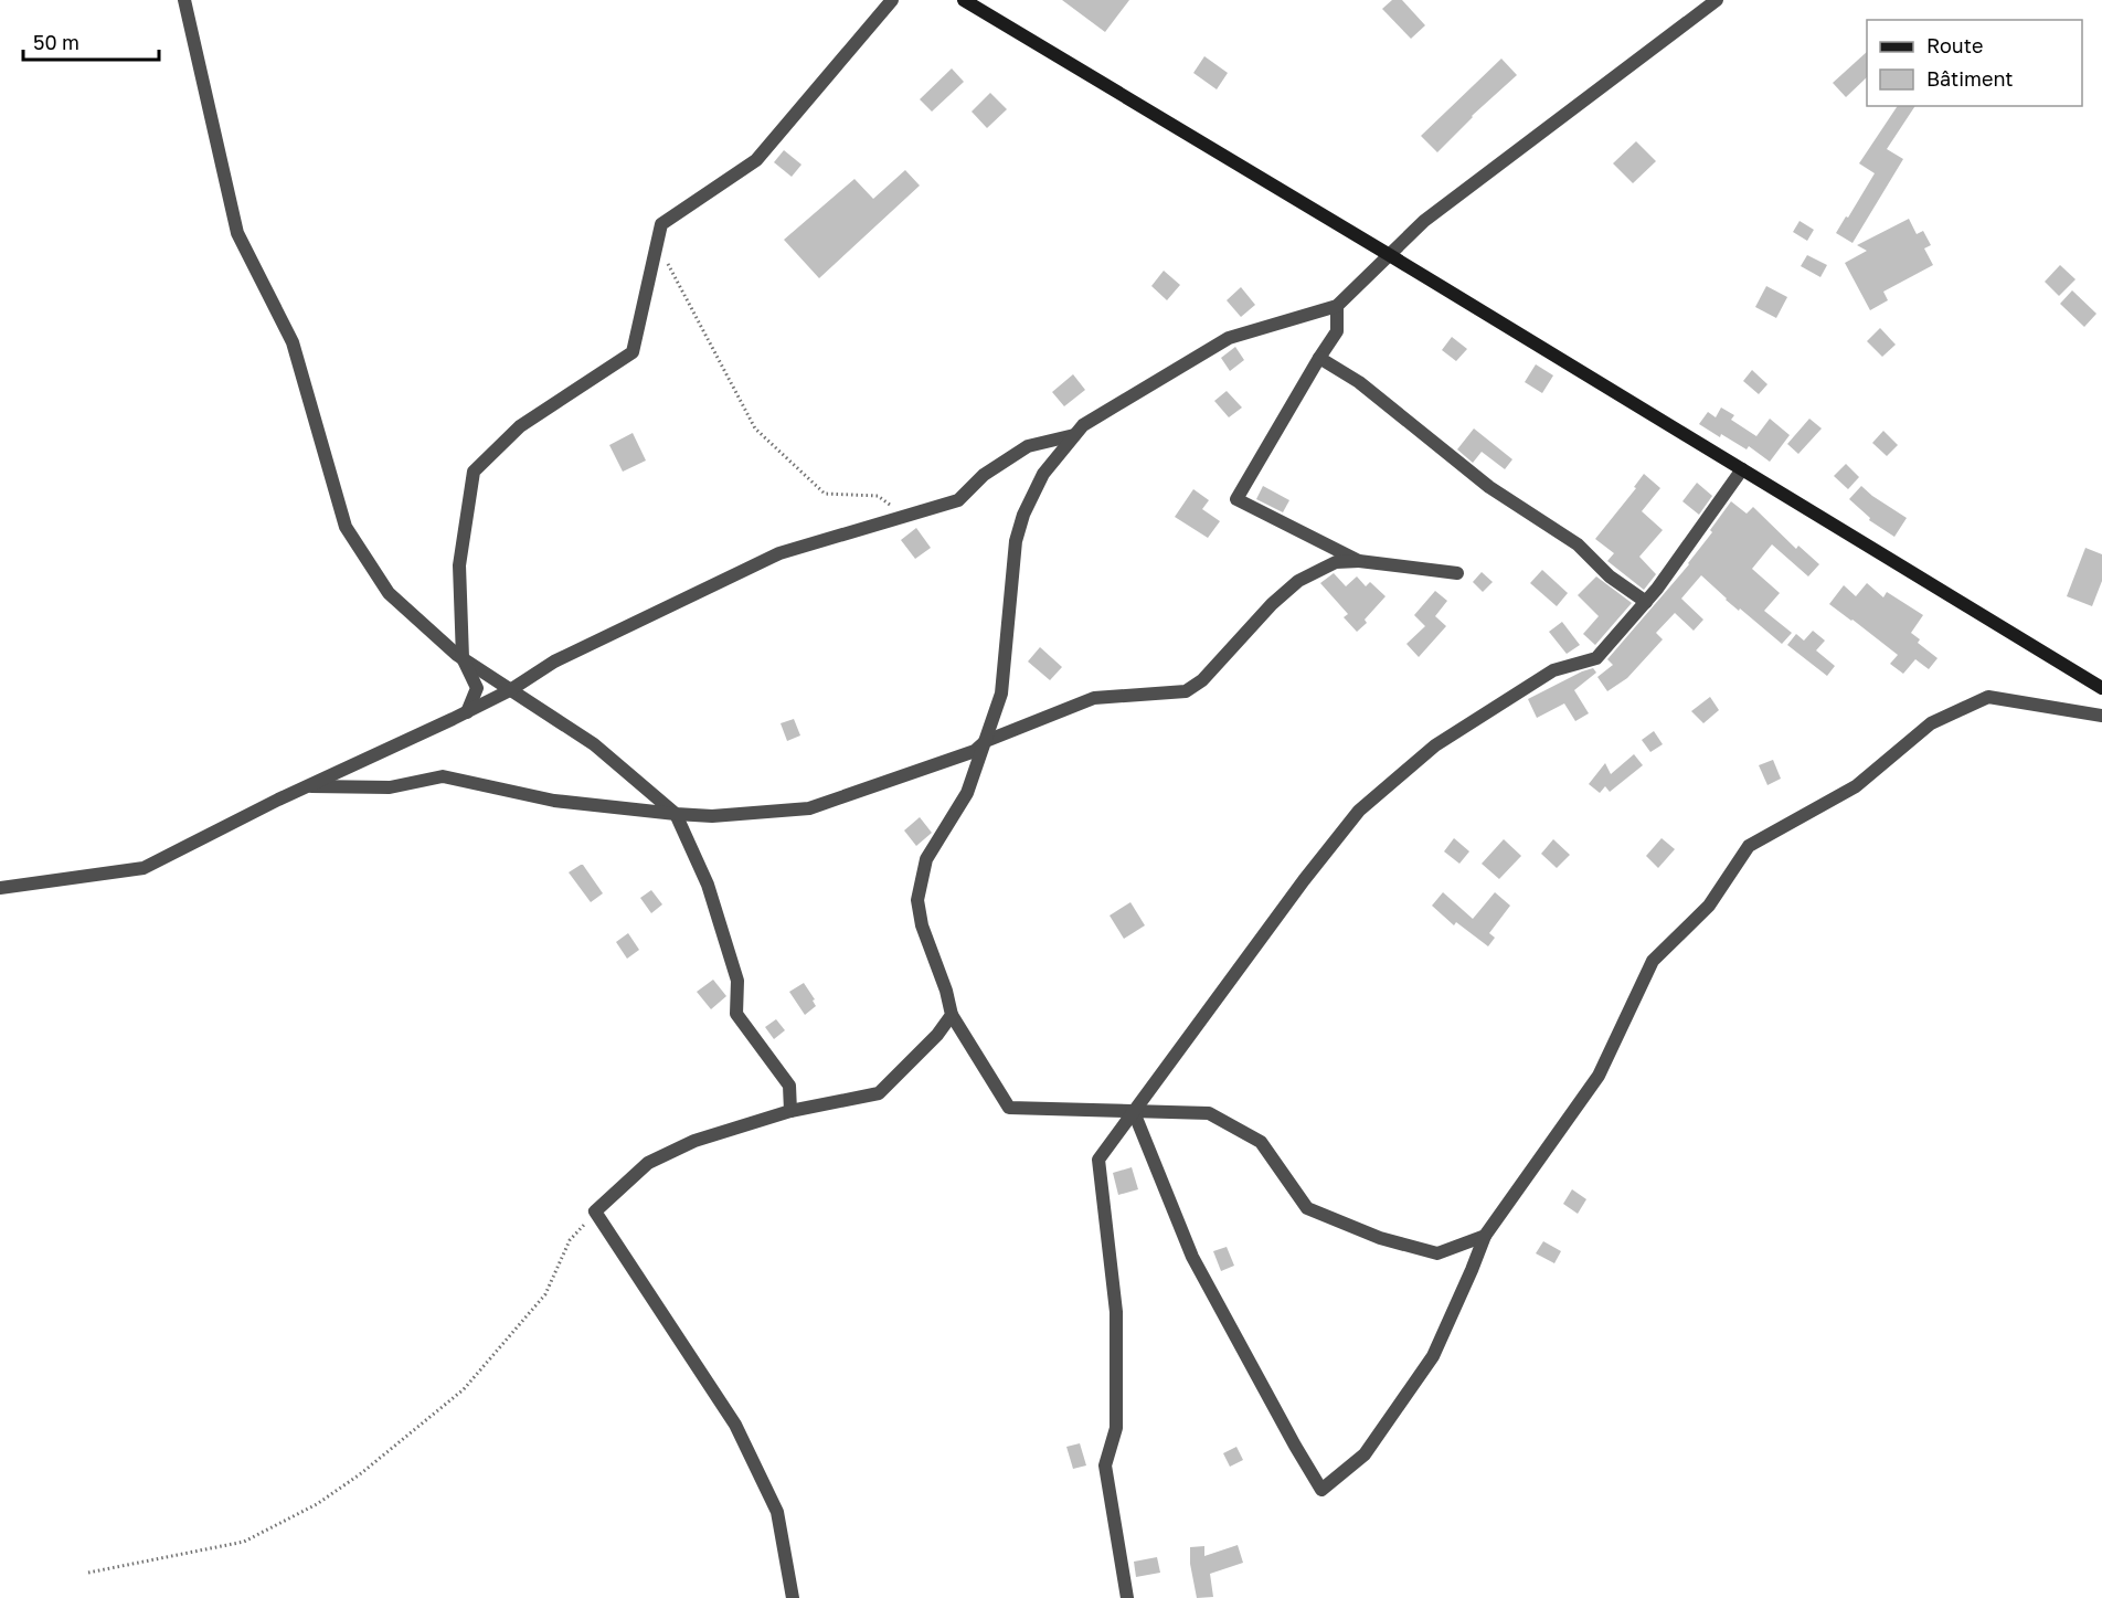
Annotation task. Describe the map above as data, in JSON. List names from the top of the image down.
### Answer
{
  "legend": ["Route", "Bâtiment"],
  "scale_bar": "50 m"
}
